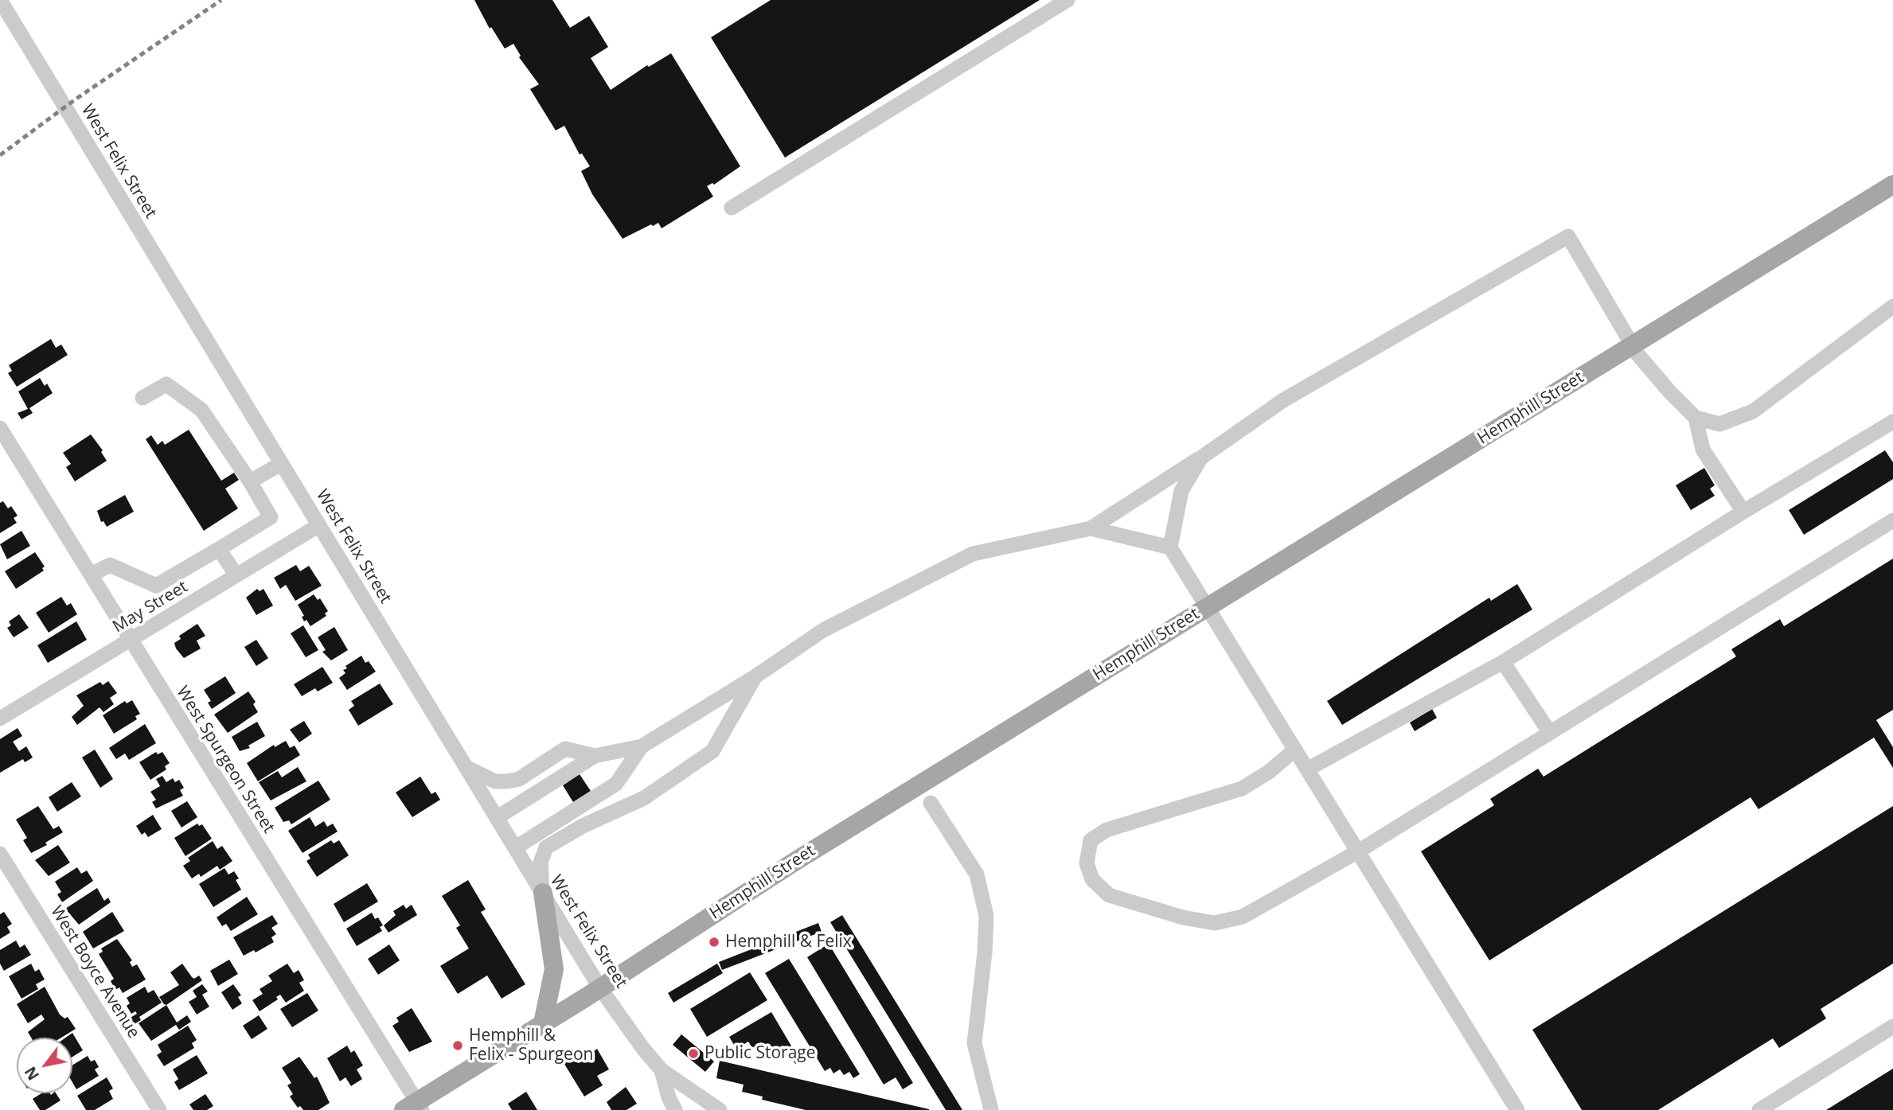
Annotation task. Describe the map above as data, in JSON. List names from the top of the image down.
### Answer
{
  "streets": {
    "main road": ["Hemphill Street"],
    "street": [
      "West Felix Street",
      "May Street",
      "West Spurgeon Street",
      "West Boyce Avenue"
    ]
  },
  "crossings": [
    ["West Felix Street", "Hemphill Street"],
    ["West Felix Street", "May Street"],
    ["Hemphill Street", "West Spurgeon Street"],
    ["May Street", "West Spurgeon Street"]
  ],
  "places": ["Hemphill & Felix", "Hemphill & Felix - Spurgeon", "Public Storage"],
  "north": "bottom left"
}
